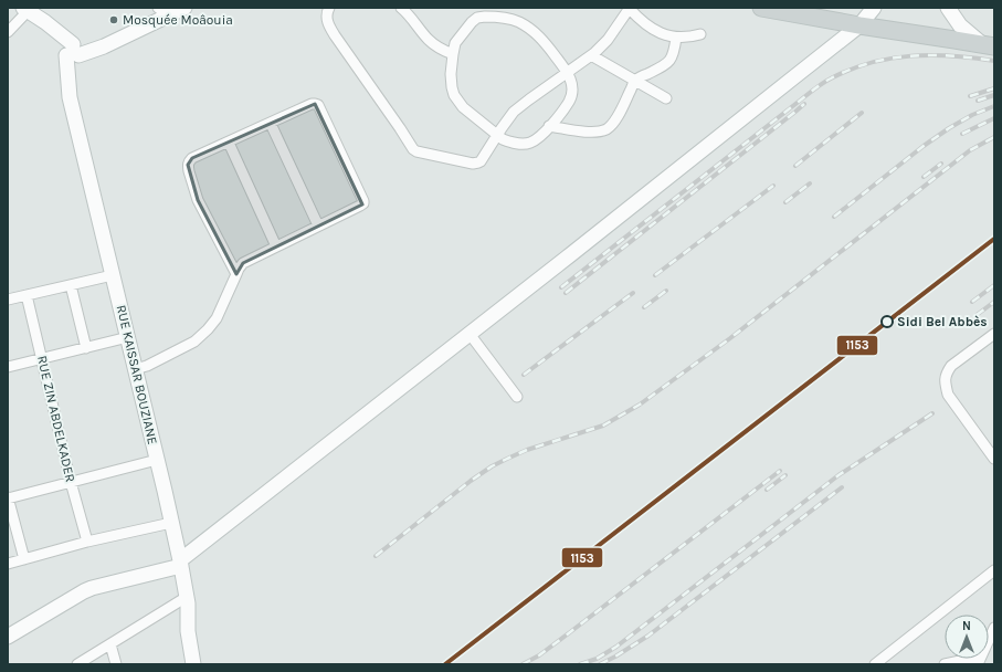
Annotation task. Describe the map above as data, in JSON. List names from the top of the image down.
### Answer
{
  "streets": {
    "street": ["RUE KAISSAR BOUZIANE", "RUE ZIN ABDELKADER"]
  },
  "places": ["Mosquée Moâouia", "Sidi Bel Abbès"],
  "lines": ["transit line 1153"],
  "north": "top"
}
